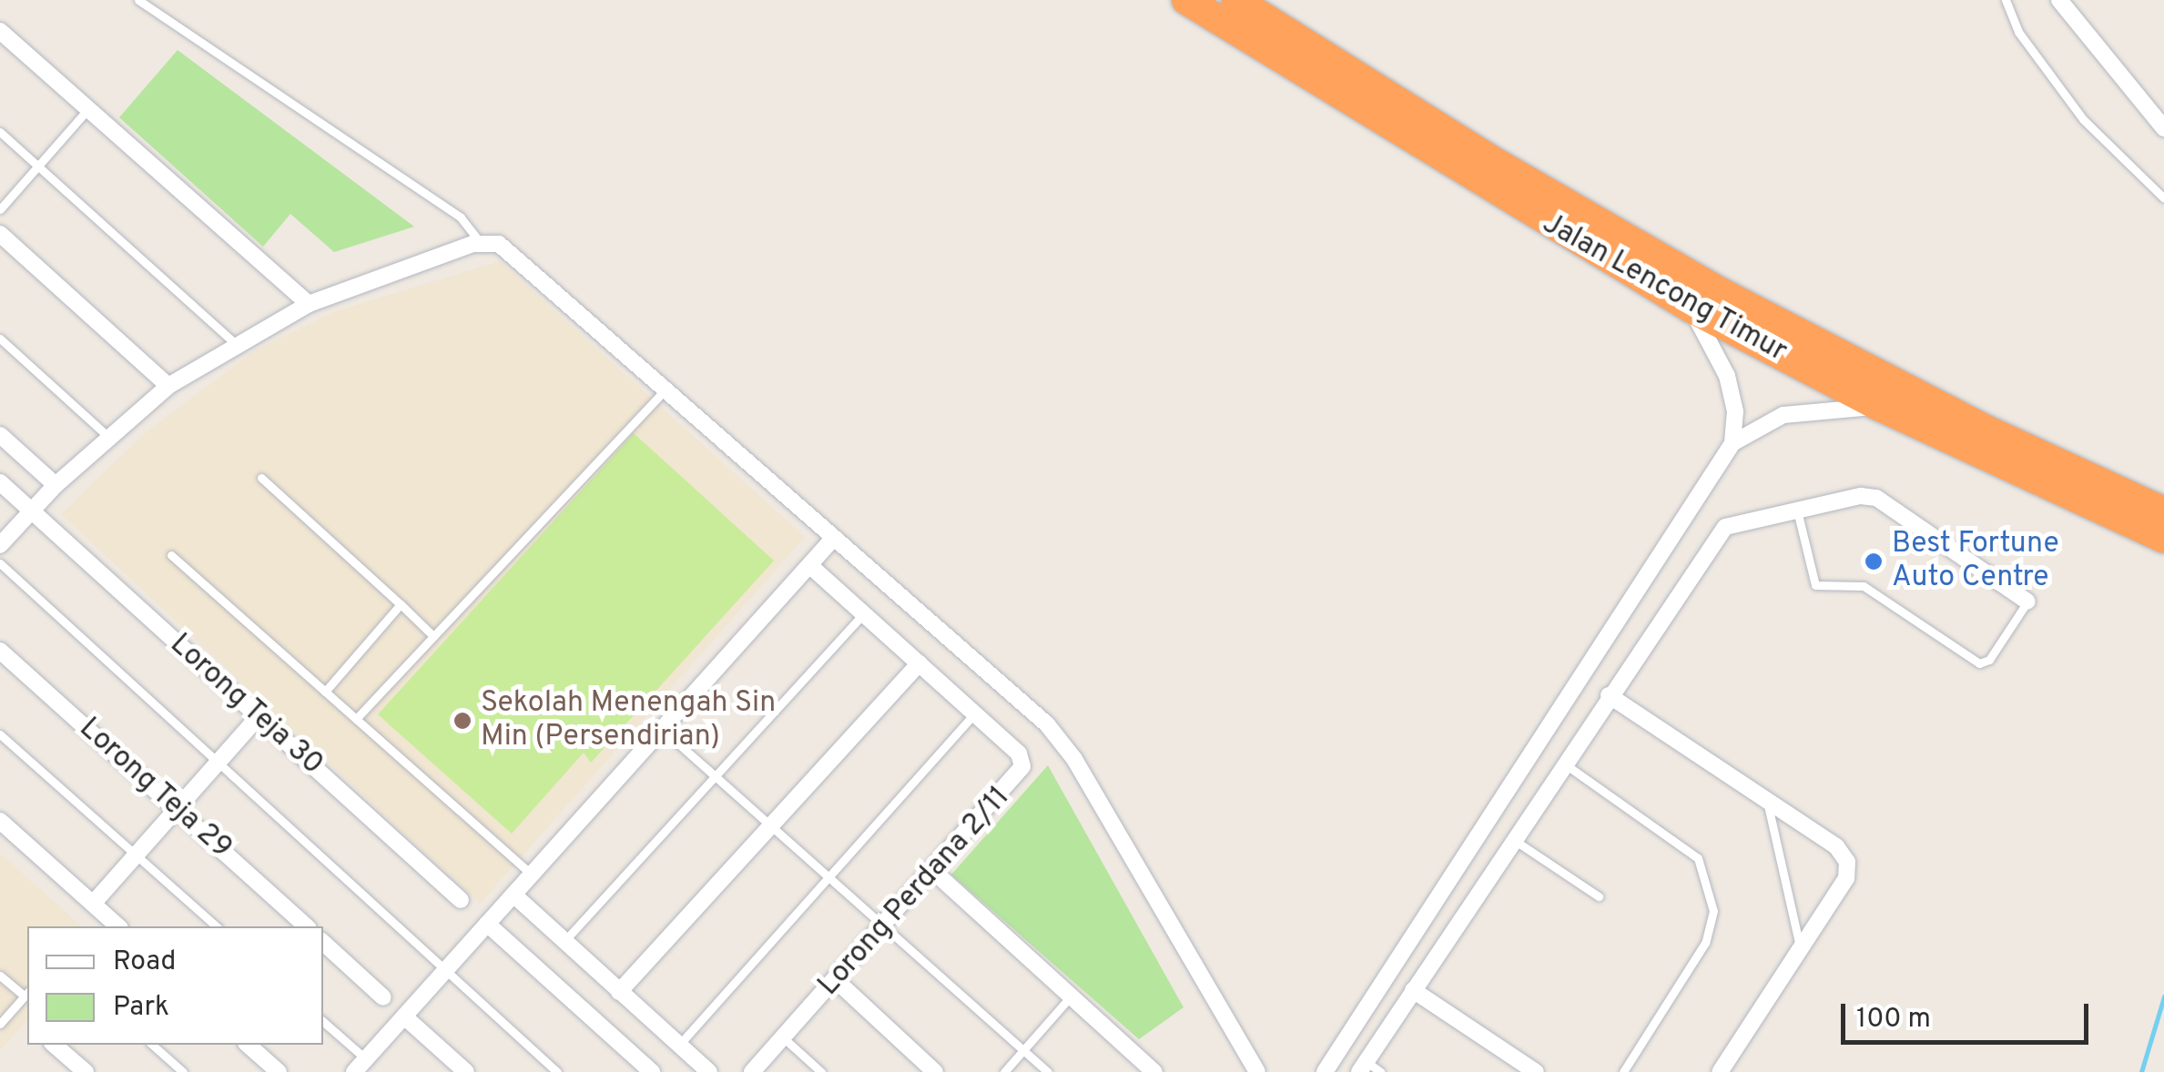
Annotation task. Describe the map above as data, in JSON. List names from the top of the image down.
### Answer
{
  "streets": {
    "highway": ["Jalan Lencong Timur"],
    "street": ["Lorong Teja 30", "Lorong Teja 29", "Lorong Perdana 2/11"]
  },
  "places": ["Best Fortune Auto Centre", "Sekolah Menengah Sin Min (Persendirian)"],
  "legend": ["Road", "Park"],
  "scale_bar": "100 m"
}
